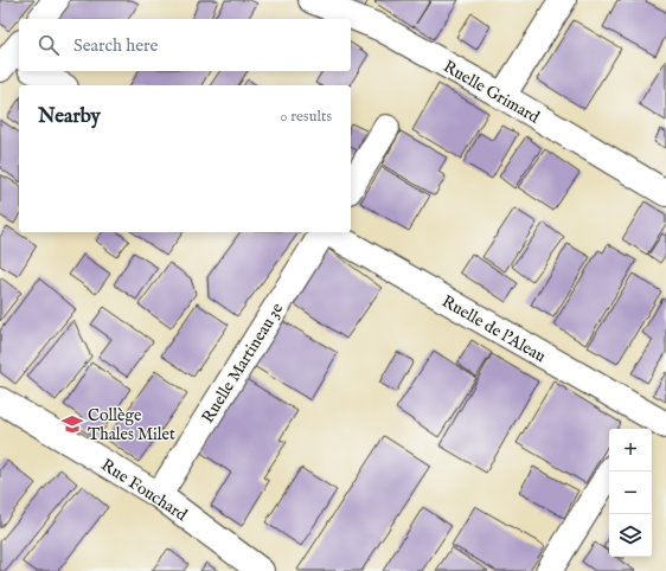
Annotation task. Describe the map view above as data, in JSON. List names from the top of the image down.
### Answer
{
  "streets": {
    "street": [
      "Ruelle Grimard",
      "Ruelle de l'Aleau",
      "Ruelle Martineau 3e",
      "Rue Fouchard"
    ]
  },
  "crossings": [
    ["Ruelle Martineau 3e", "Rue Fouchard"]
  ],
  "places": {
    "school or university": ["Collège Thales Milet"]
  },
  "page": {
    "search": "Search here",
    "heading": ["Nearby", "0 results"],
    "map_buttons": ["+", "−"]
  }
}
